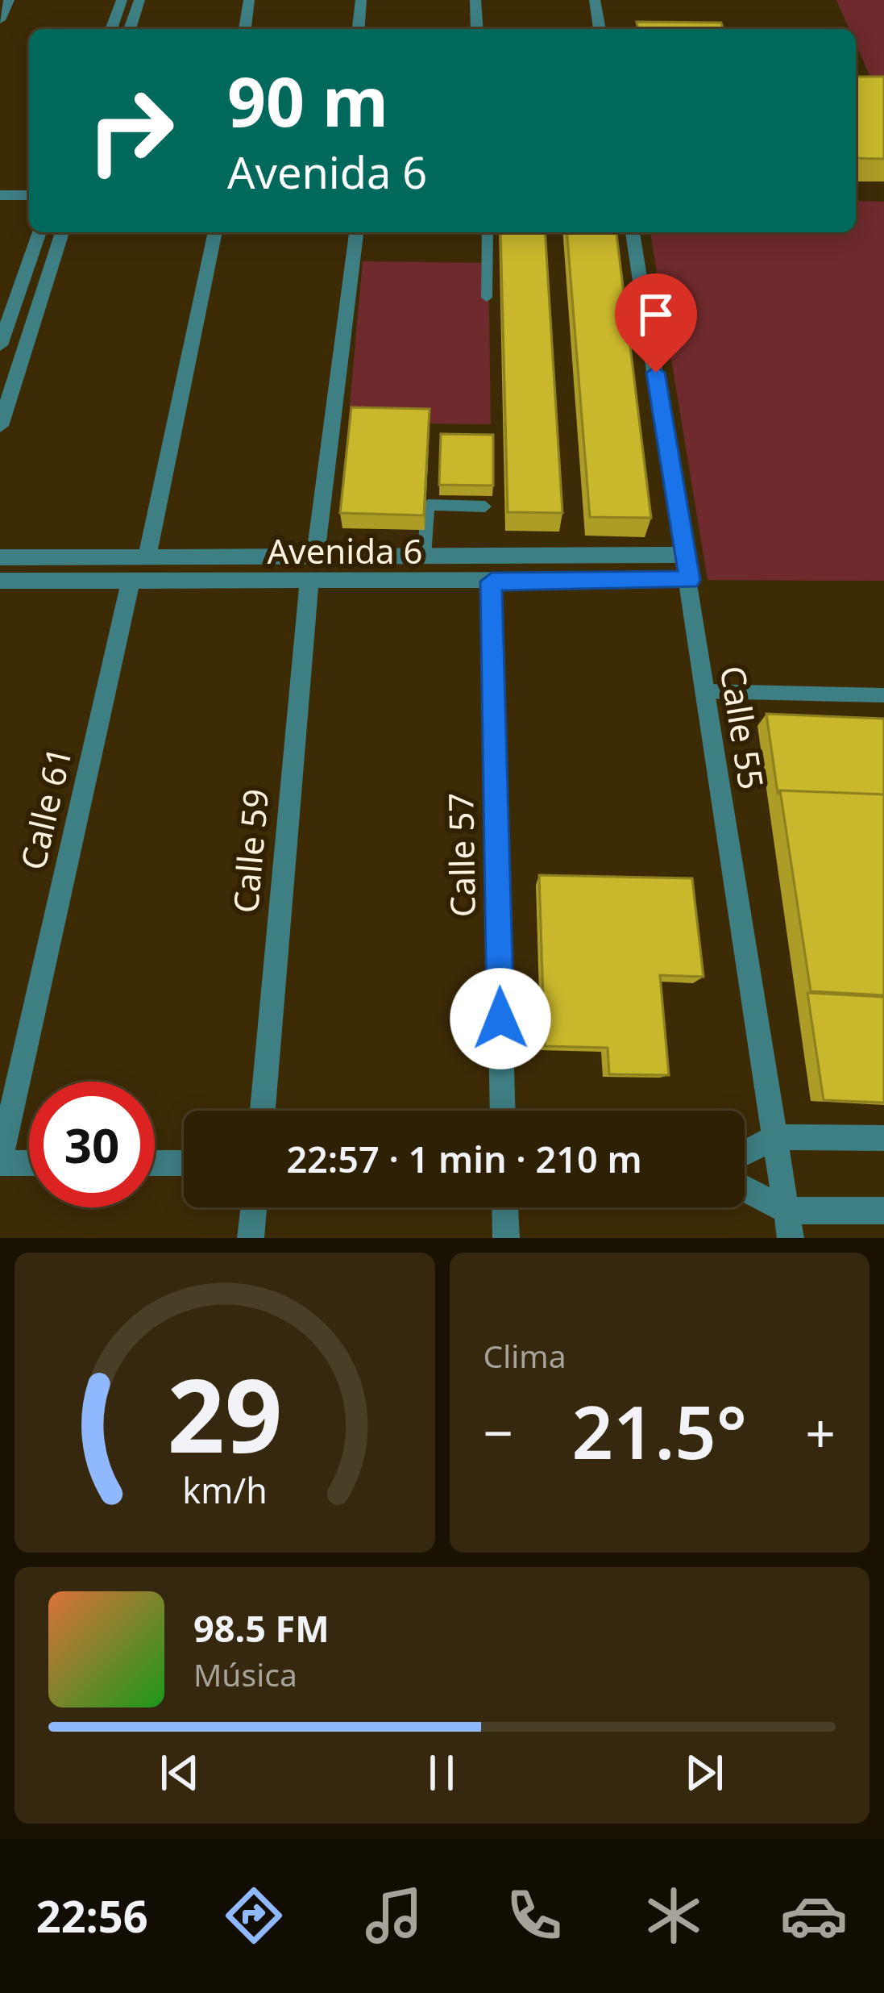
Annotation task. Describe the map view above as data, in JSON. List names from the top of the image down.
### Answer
{
  "streets": {
    "street": [
      "Avenida 6",
      "Calle 55",
      "Calle 61",
      "Calle 59",
      "Calle 57"
    ]
  },
  "crossings": [
    ["Avenida 6", "Calle 55"],
    ["Avenida 6", "Calle 61"],
    ["Avenida 6", "Calle 59"],
    ["Avenida 6", "Calle 57"]
  ],
  "page": {
    "turn": ["90 m", "Avenida 6"],
    "limit": "30",
    "trip": "22:57 · 1 min · 210 m",
    "tile": "Clima",
    "heat": ["−", "21.5°", "+"],
    "song": ["98.5 FM", "Música"],
    "tabs": "22:56",
    "gauge": ["29", "km/h"]
  }
}
